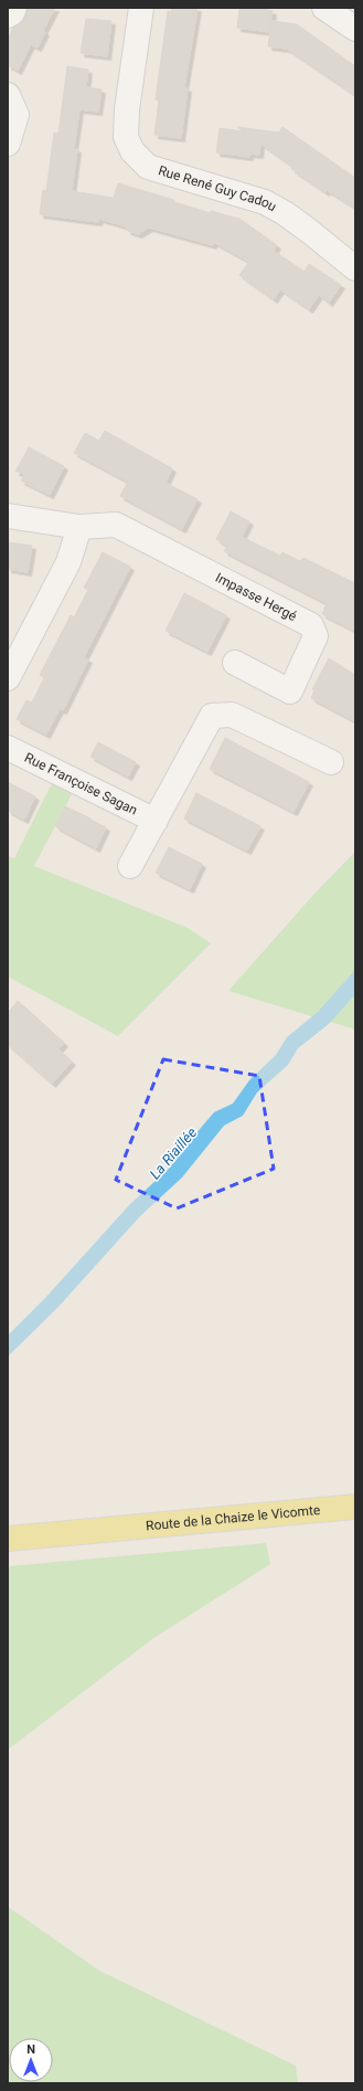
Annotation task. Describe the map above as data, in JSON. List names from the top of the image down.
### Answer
{
  "streets": {
    "main road": ["Route de la Chaize le Vicomte"],
    "street": ["Rue René Guy Cadou", "Impasse Hergé", "Rue Françoise Sagan"]
  },
  "water": ["La Riaillée"],
  "north": "top"
}
